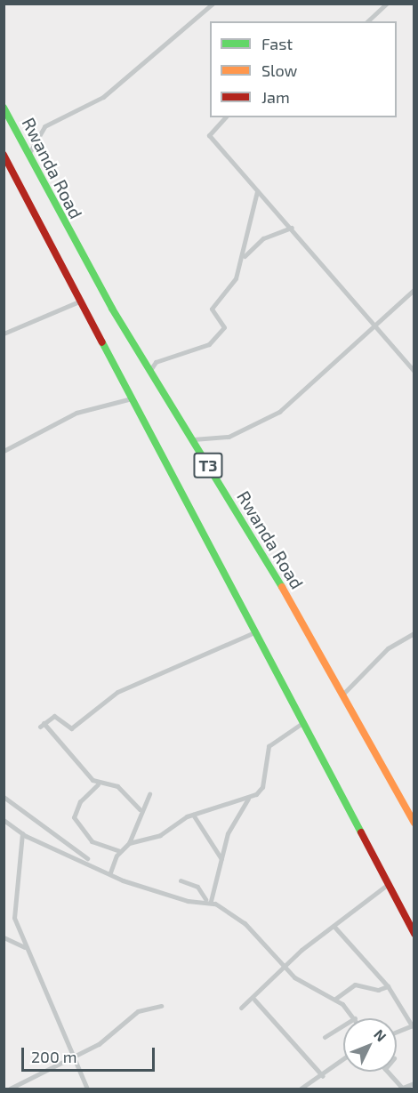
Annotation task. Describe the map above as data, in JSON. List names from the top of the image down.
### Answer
{
  "streets": {
    "main road": ["Rwanda Road", "T3"]
  },
  "legend": ["Fast", "Slow", "Jam"],
  "scale_bar": "200 m",
  "north": "top right"
}
